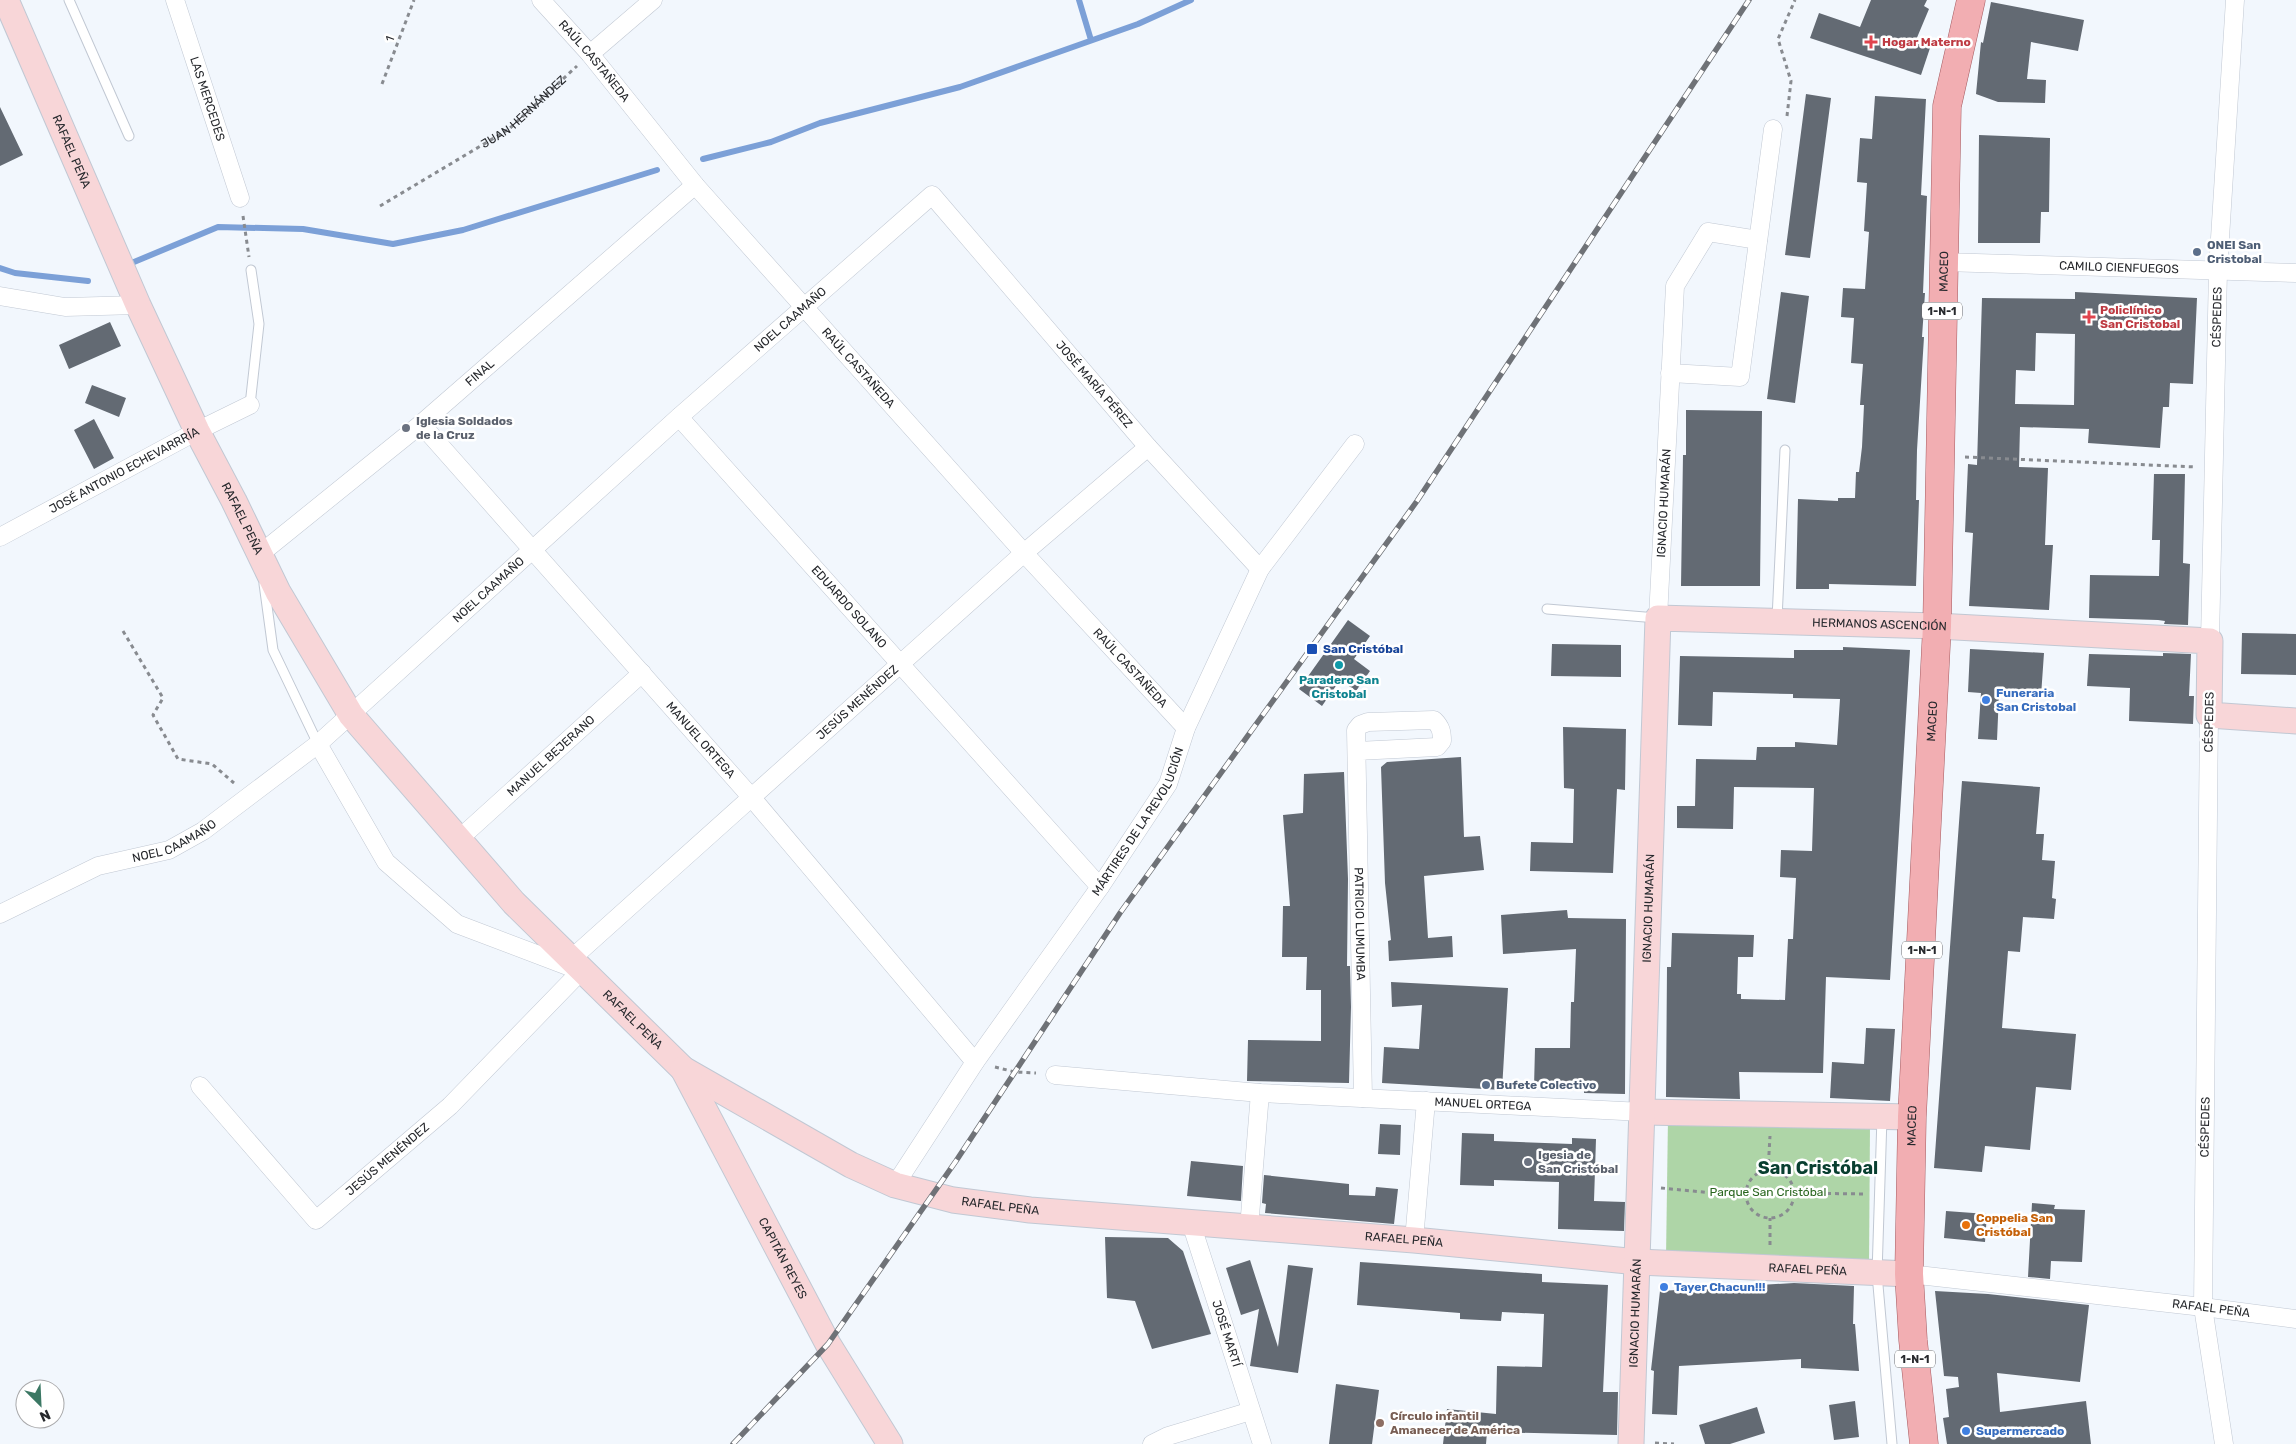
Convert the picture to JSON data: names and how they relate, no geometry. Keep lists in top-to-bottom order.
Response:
{
  "streets": {
    "main road": ["MACEO", "1-N-1"],
    "street": [
      "RAÚL CASTAÑEDA",
      "LAS MERCEDES",
      "RAFAEL PEÑA",
      "CAMILO CIENFUEGOS",
      "CÉSPEDES",
      "NOEL CAAMAÑO",
      "FINAL",
      "JOSÉ MARÍA PÉREZ",
      "JOSÉ ANTONIO ECHEVARRRÍA",
      "IGNACIO HUMARÁN",
      "EDUARDO SOLANO",
      "HERMANOS ASCENCIÓN",
      "JESÚS MENÉNDEZ",
      "MANUEL ORTEGA",
      "MANUEL BEJERANO",
      "MÁRTIRES DE LA REVOLUCIÓN",
      "PATRICIO LUMUMBA",
      "CAPITÁN REYES",
      "JOSÉ MARTÍ"
    ],
    "path": ["1", "JUAN HERNÁNDEZ"]
  },
  "crossings": [
    ["RAÚL CASTAÑEDA", "JUAN HERNÁNDEZ"],
    ["RAÚL CASTAÑEDA", "NOEL CAAMAÑO"],
    ["RAÚL CASTAÑEDA", "FINAL"],
    ["RAÚL CASTAÑEDA", "JESÚS MENÉNDEZ"],
    ["RAÚL CASTAÑEDA", "MÁRTIRES DE LA REVOLUCIÓN"],
    ["RAFAEL PEÑA", "MACEO"],
    ["RAFAEL PEÑA", "CÉSPEDES"],
    ["RAFAEL PEÑA", "NOEL CAAMAÑO"],
    ["RAFAEL PEÑA", "FINAL"],
    ["RAFAEL PEÑA", "JOSÉ ANTONIO ECHEVARRRÍA"],
    ["RAFAEL PEÑA", "IGNACIO HUMARÁN"],
    ["RAFAEL PEÑA", "JESÚS MENÉNDEZ"],
    ["RAFAEL PEÑA", "MANUEL BEJERANO"],
    ["RAFAEL PEÑA", "MÁRTIRES DE LA REVOLUCIÓN"],
    ["RAFAEL PEÑA", "CAPITÁN REYES"],
    ["RAFAEL PEÑA", "JOSÉ MARTÍ"],
    ["CAMILO CIENFUEGOS", "MACEO"],
    ["CAMILO CIENFUEGOS", "CÉSPEDES"],
    ["MACEO", "HERMANOS ASCENCIÓN"],
    ["MACEO", "MANUEL ORTEGA"],
    ["CÉSPEDES", "HERMANOS ASCENCIÓN"],
    ["NOEL CAAMAÑO", "JOSÉ MARÍA PÉREZ"],
    ["NOEL CAAMAÑO", "EDUARDO SOLANO"],
    ["NOEL CAAMAÑO", "MANUEL ORTEGA"],
    ["FINAL", "MANUEL ORTEGA"],
    ["JOSÉ MARÍA PÉREZ", "JESÚS MENÉNDEZ"],
    ["JOSÉ MARÍA PÉREZ", "MÁRTIRES DE LA REVOLUCIÓN"],
    ["IGNACIO HUMARÁN", "HERMANOS ASCENCIÓN"],
    ["IGNACIO HUMARÁN", "MANUEL ORTEGA"],
    ["EDUARDO SOLANO", "JESÚS MENÉNDEZ"],
    ["EDUARDO SOLANO", "MÁRTIRES DE LA REVOLUCIÓN"],
    ["JESÚS MENÉNDEZ", "MANUEL ORTEGA"],
    ["MANUEL ORTEGA", "MANUEL BEJERANO"],
    ["MANUEL ORTEGA", "MÁRTIRES DE LA REVOLUCIÓN"],
    ["MANUEL ORTEGA", "PATRICIO LUMUMBA"]
  ],
  "districts": ["San Cristóbal"],
  "parks": ["Parque San Cristóbal"],
  "places": {
    "health": ["Hogar Materno", "Policlínico San Cristobal"],
    "other": [
      "ONEI San Cristobal",
      "Iglesia Soldados de la Cruz",
      "Paradero San Cristobal",
      "Funeraria San Cristobal",
      "Bufete Colectivo",
      "Igesia de San Cristóbal",
      "Coppelia San Cristóbal",
      "Tayer Chacun!!!",
      "Círculo infantil Amanecer de América",
      "Supermercado"
    ],
    "transit": ["San Cristóbal"]
  },
  "north": "bottom right"
}
